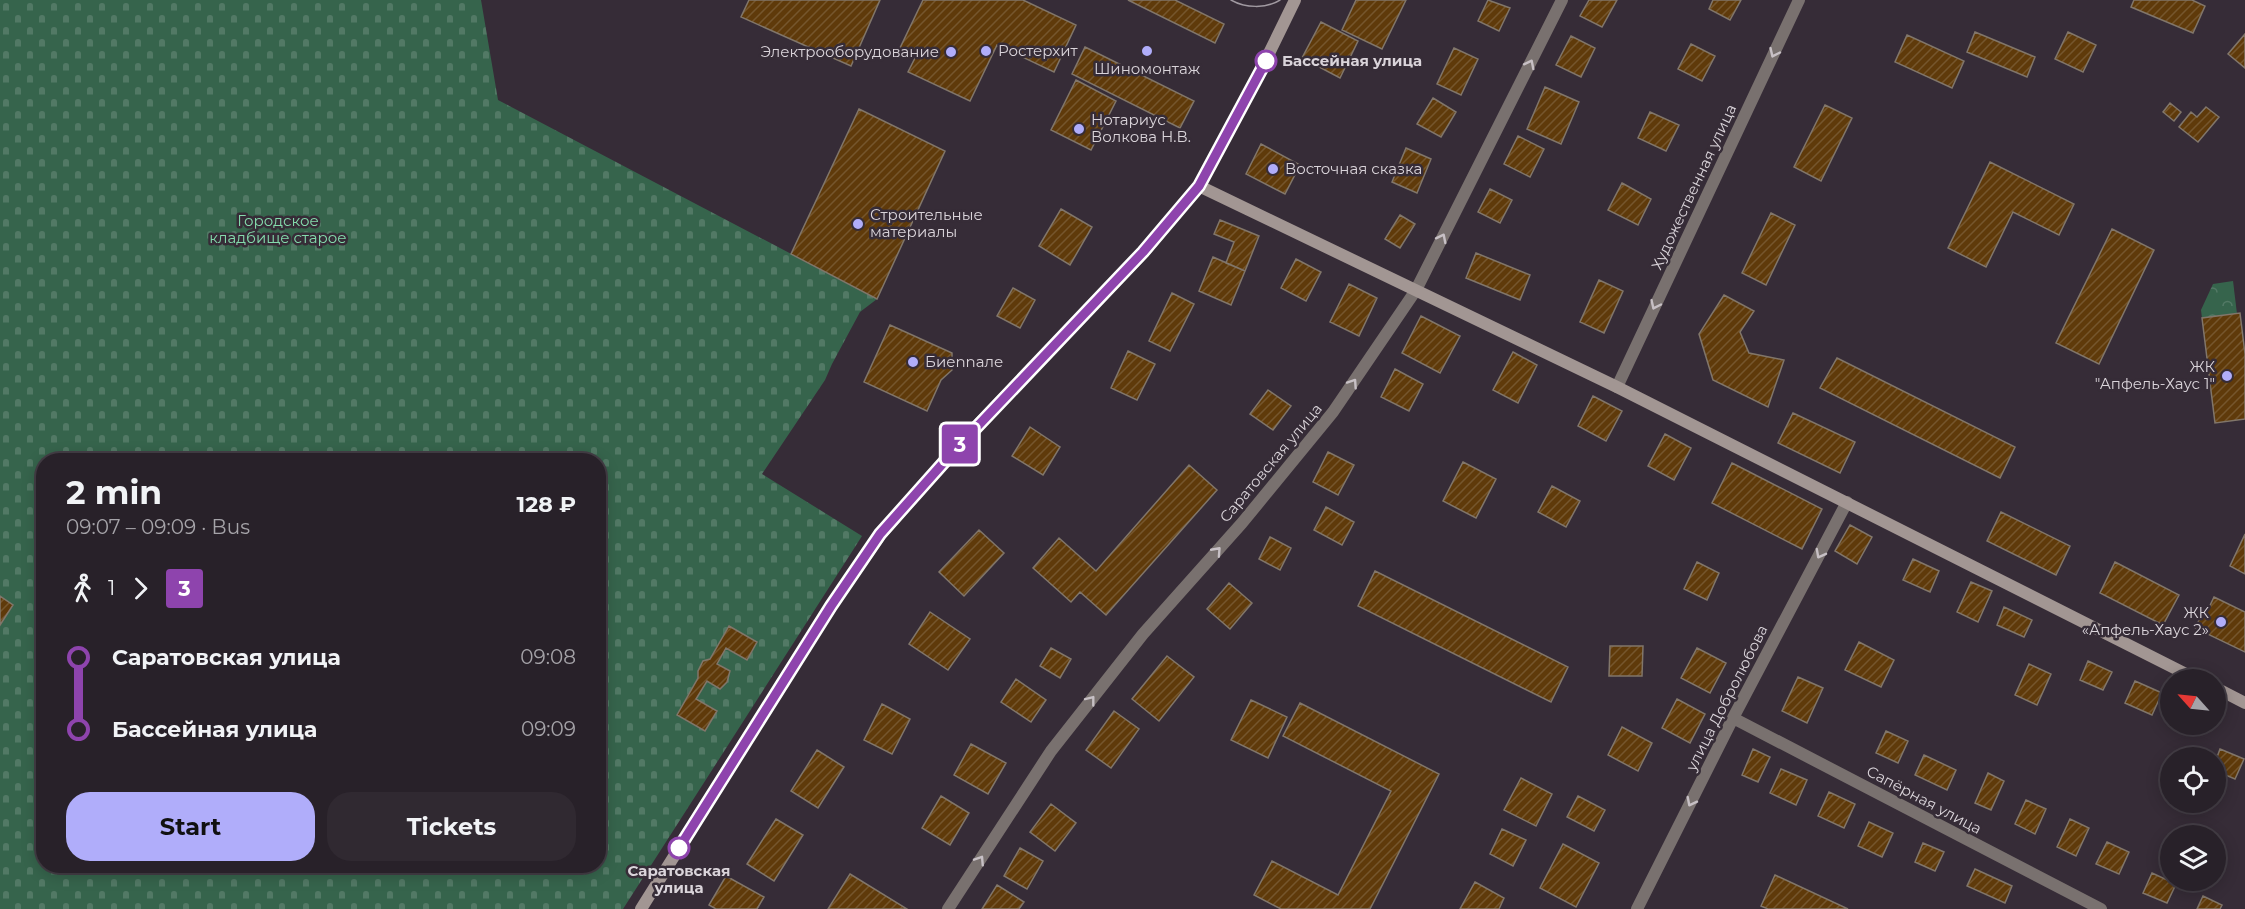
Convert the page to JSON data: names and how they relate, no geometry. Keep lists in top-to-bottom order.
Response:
{
  "streets": {
    "street": [
      "Художественная улица",
      "Саратовская улица",
      "улица Добролюбова",
      "Сапёрная улица"
    ]
  },
  "crossings": [
    ["улица Добролюбова", "Сапёрная улица"]
  ],
  "one_way": ["Художественная улица", "Саратовская улица", "улица Добролюбова"],
  "parks": ["Городское кладбище старое"],
  "places": [
    "Ростерхит",
    "Шиномонтаж",
    "Электрооборудование",
    "Бассейная улица",
    "Нотариус Волкова Н.В.",
    "Восточная сказка",
    "Строительные материалы",
    "Биеnnале",
    "ЖК \"Апфель-Хаус 1\"",
    "ЖК «Апфель-Хаус 2»",
    "Саратовская улица"
  ],
  "lines": ["bus line 3"],
  "north": "top left",
  "page": {
    "on_map": "3",
    "heading": ["2 min", "09:07 – 09:09 · Bus", "128 ₽"],
    "legs": ["1", "3"],
    "list": [
      {
        "name": "Саратовская улица",
        "value": "09:08"
      },
      {
        "name": "Бассейная улица",
        "value": "09:09"
      }
    ],
    "buttons": ["Start", "Tickets"]
  }
}
